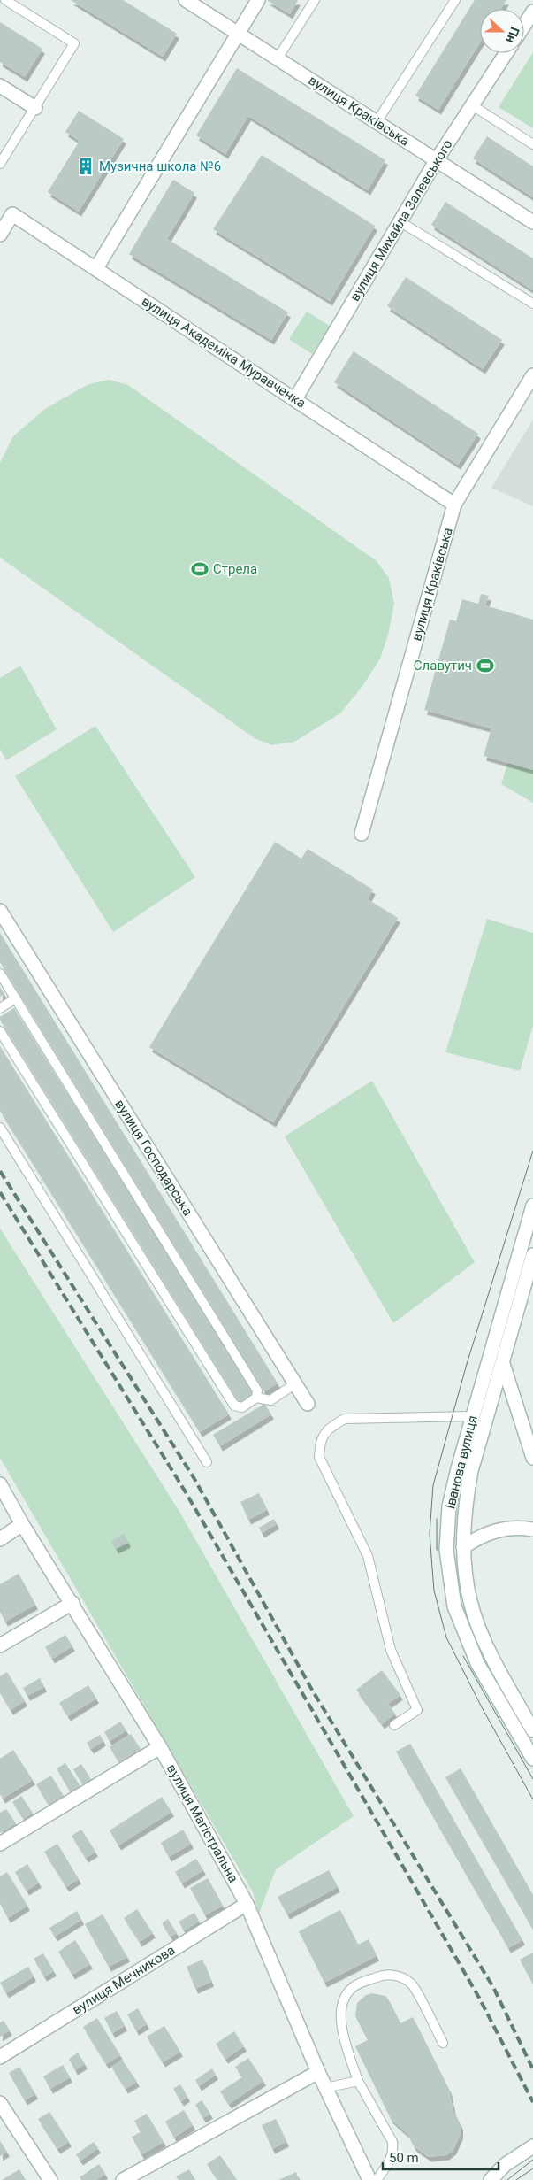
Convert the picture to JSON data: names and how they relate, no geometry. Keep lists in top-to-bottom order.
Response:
{
  "streets": {
    "street": [
      "вулиця Краківська",
      "вулиця Михайла Залевського",
      "вулиця Академіка Муравченка",
      "вулиця Господарська",
      "Іванова вулиця",
      "вулиця Магістральна",
      "вулиця Мечникова"
    ]
  },
  "crossings": [
    ["вулиця Краківська", "вулиця Михайла Залевського"],
    ["вулиця Краківська", "вулиця Академіка Муравченка"],
    ["вулиця Михайла Залевського", "вулиця Академіка Муравченка"],
    ["вулиця Магістральна", "вулиця Мечникова"]
  ],
  "places": {
    "building": ["Музична школа №6"],
    "sports": ["Стрела", "Славутич"]
  },
  "scale_bar": "50 m",
  "north": "right"
}
